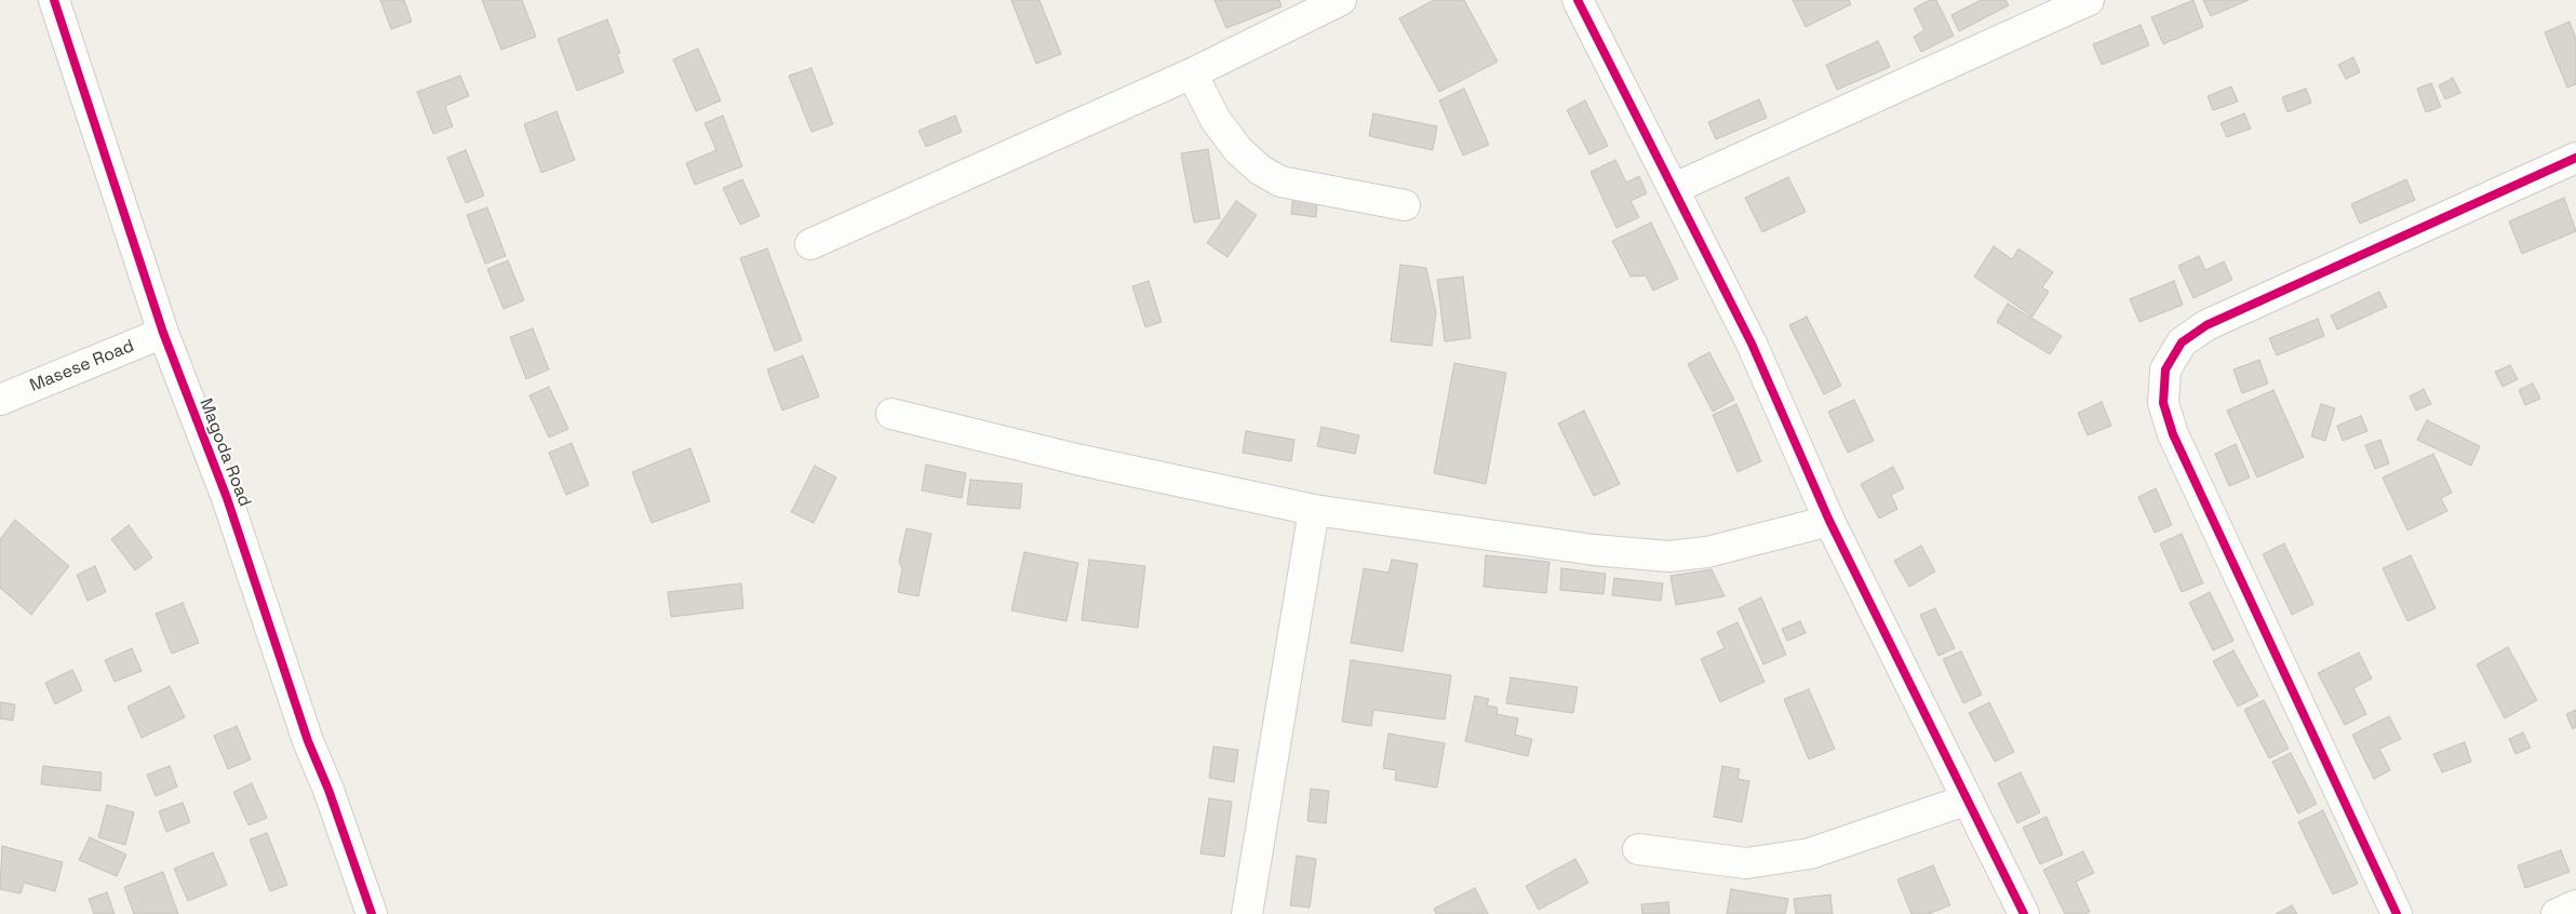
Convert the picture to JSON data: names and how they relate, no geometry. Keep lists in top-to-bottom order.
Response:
{
  "streets": {
    "street": ["Masese Road", "Magoda Road"]
  },
  "crossings": [
    ["Masese Road", "Magoda Road"]
  ]
}
